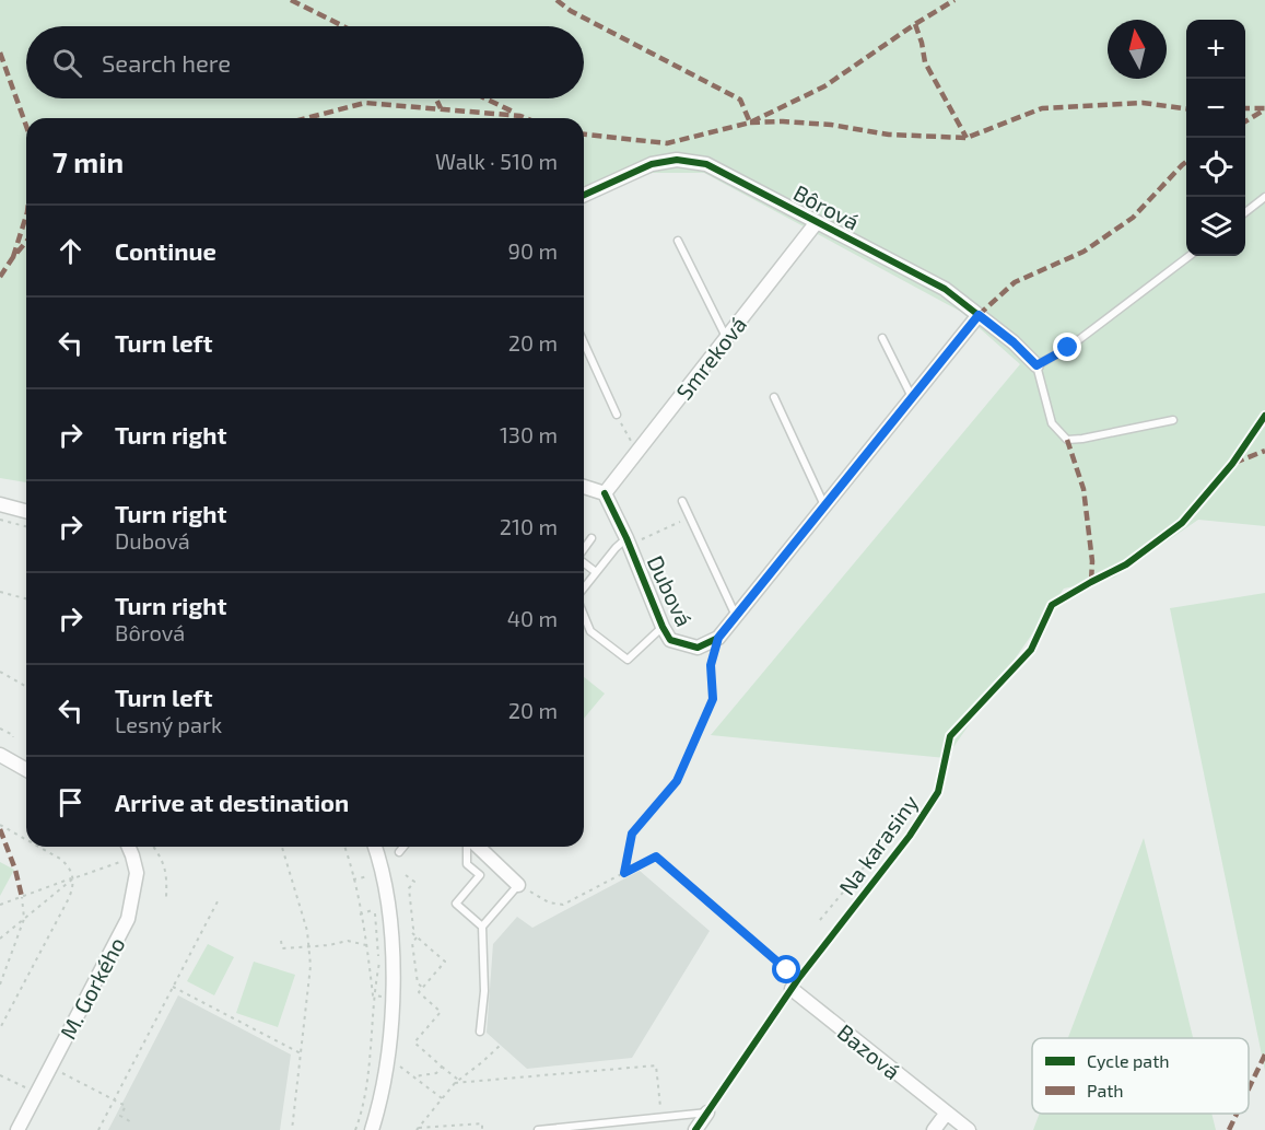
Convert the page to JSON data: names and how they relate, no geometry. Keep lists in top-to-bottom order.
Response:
{
  "streets": {
    "street": [
      "Bôrová",
      "Smreková",
      "Dubová",
      "Na karasiny",
      "M. Gorkého",
      "Bazová"
    ]
  },
  "crossings": [
    ["Bôrová", "Smreková"],
    ["Bôrová", "Dubová"],
    ["Smreková", "Dubová"],
    ["Na karasiny", "Bazová"]
  ],
  "legend": ["Cycle path", "Path"],
  "north": "top",
  "page": {
    "map_buttons": ["+", "−"],
    "search": "Search here",
    "heading": ["7 min", "Walk · 510 m"],
    "list": [
      ["Continue", "90 m"],
      ["Turn left", "20 m"],
      ["Turn right", "130 m"],
      ["Turn right", "Dubová", "210 m"],
      ["Turn right", "Bôrová", "40 m"],
      ["Turn left", "Lesný park", "20 m"],
      "Arrive at destination"
    ]
  }
}
